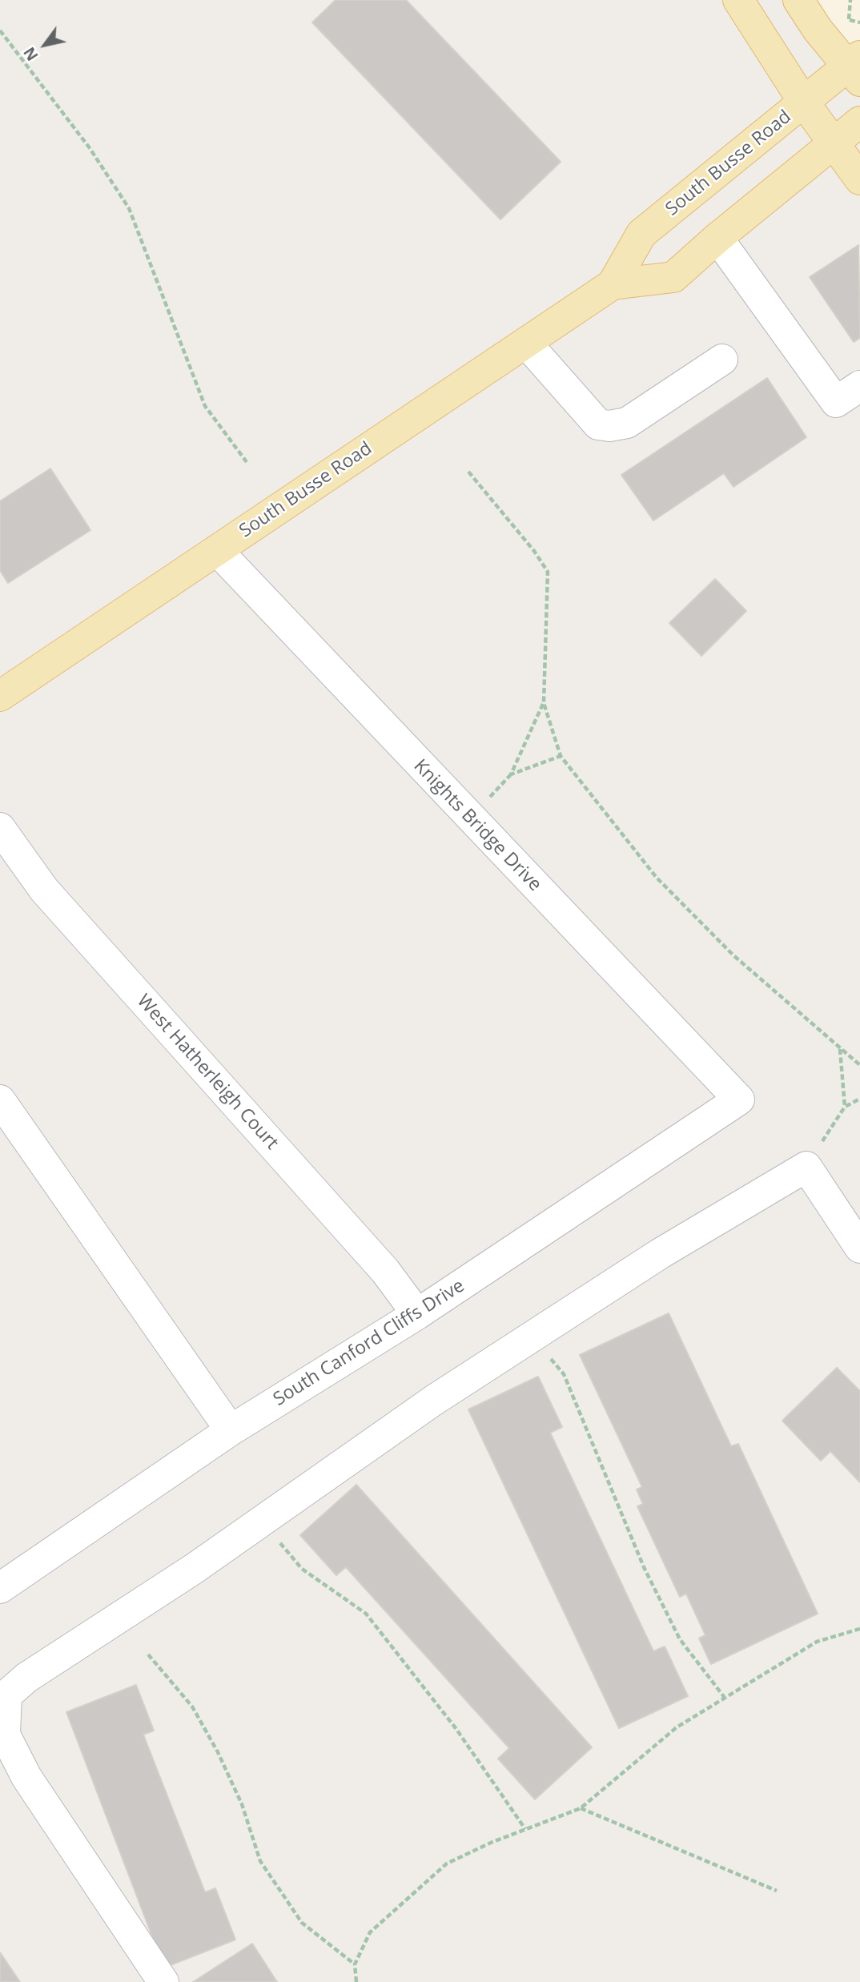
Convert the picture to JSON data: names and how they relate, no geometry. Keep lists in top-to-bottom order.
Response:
{
  "streets": {
    "main road": ["South Busse Road"],
    "street": ["Knights Bridge Drive", "West Hatherleigh Court", "South Canford Cliffs Drive"]
  },
  "crossings": [
    ["South Busse Road", "Knights Bridge Drive"],
    ["Knights Bridge Drive", "South Canford Cliffs Drive"],
    ["West Hatherleigh Court", "South Canford Cliffs Drive"]
  ],
  "north": "bottom left"
}
